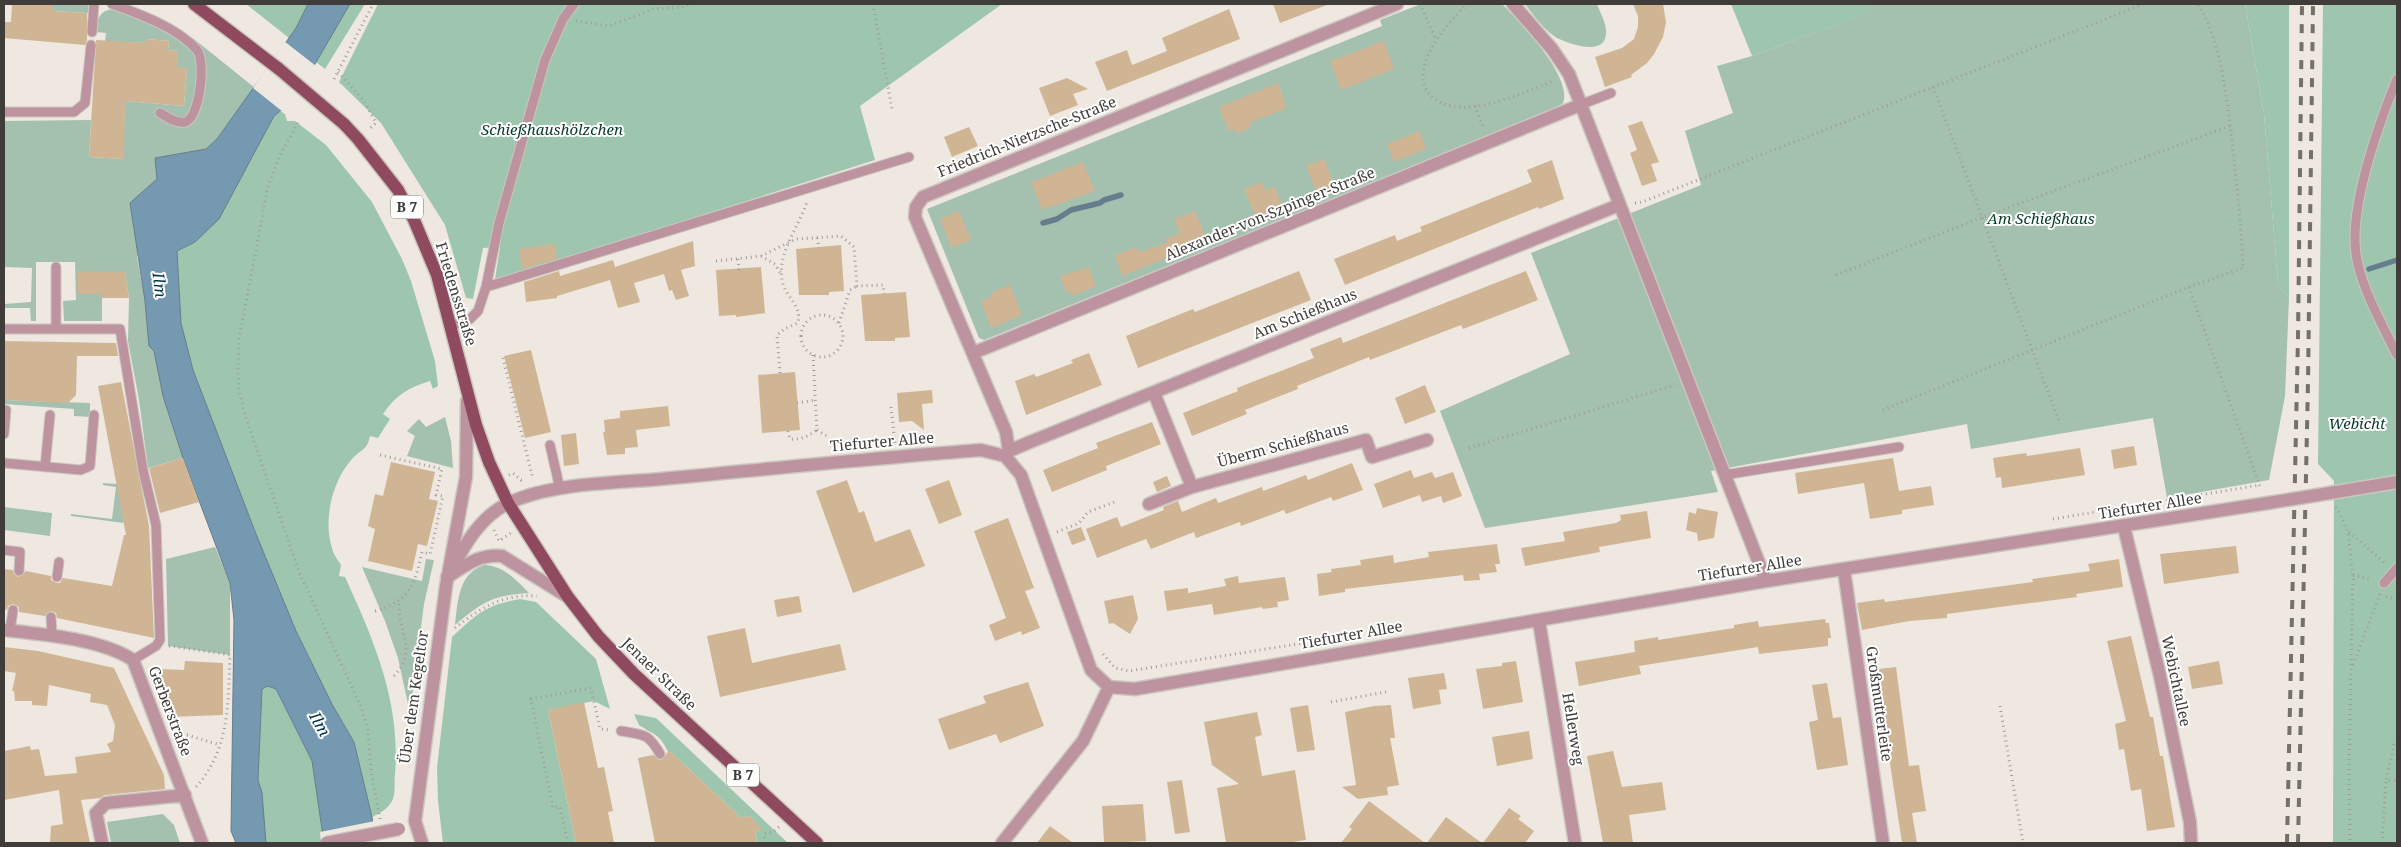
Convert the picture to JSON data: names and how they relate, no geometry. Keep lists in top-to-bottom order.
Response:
{
  "streets": {
    "main road": ["B 7", "Friedensstraße", "Jenaer Straße"],
    "street": [
      "Friedrich-Nietzsche-Straße",
      "Alexander-von-Szpinger-Straße",
      "Am Schießhaus",
      "Tiefurter Allee",
      "Überm Schießhaus",
      "Webichtallee",
      "Über dem Kegeltor",
      "Großmutterleite",
      "Gerberstraße",
      "Hellerweg"
    ]
  },
  "crossings": [
    ["Friedrich-Nietzsche-Straße", "Alexander-von-Szpinger-Straße"],
    ["Friedrich-Nietzsche-Straße", "Am Schießhaus"],
    ["Friedrich-Nietzsche-Straße", "Tiefurter Allee"],
    ["Friedensstraße", "Tiefurter Allee"],
    ["Friedensstraße", "Jenaer Straße"],
    ["Friedensstraße", "Über dem Kegeltor"],
    ["Am Schießhaus", "Tiefurter Allee"],
    ["Tiefurter Allee", "Jenaer Straße"],
    ["Tiefurter Allee", "Webichtallee"],
    ["Tiefurter Allee", "Über dem Kegeltor"],
    ["Tiefurter Allee", "Großmutterleite"],
    ["Tiefurter Allee", "Hellerweg"],
    ["Jenaer Straße", "Über dem Kegeltor"]
  ],
  "water": ["Ilm"],
  "parks": ["Schießhaushölzchen", "Am Schießhaus", "Webicht"]
}
